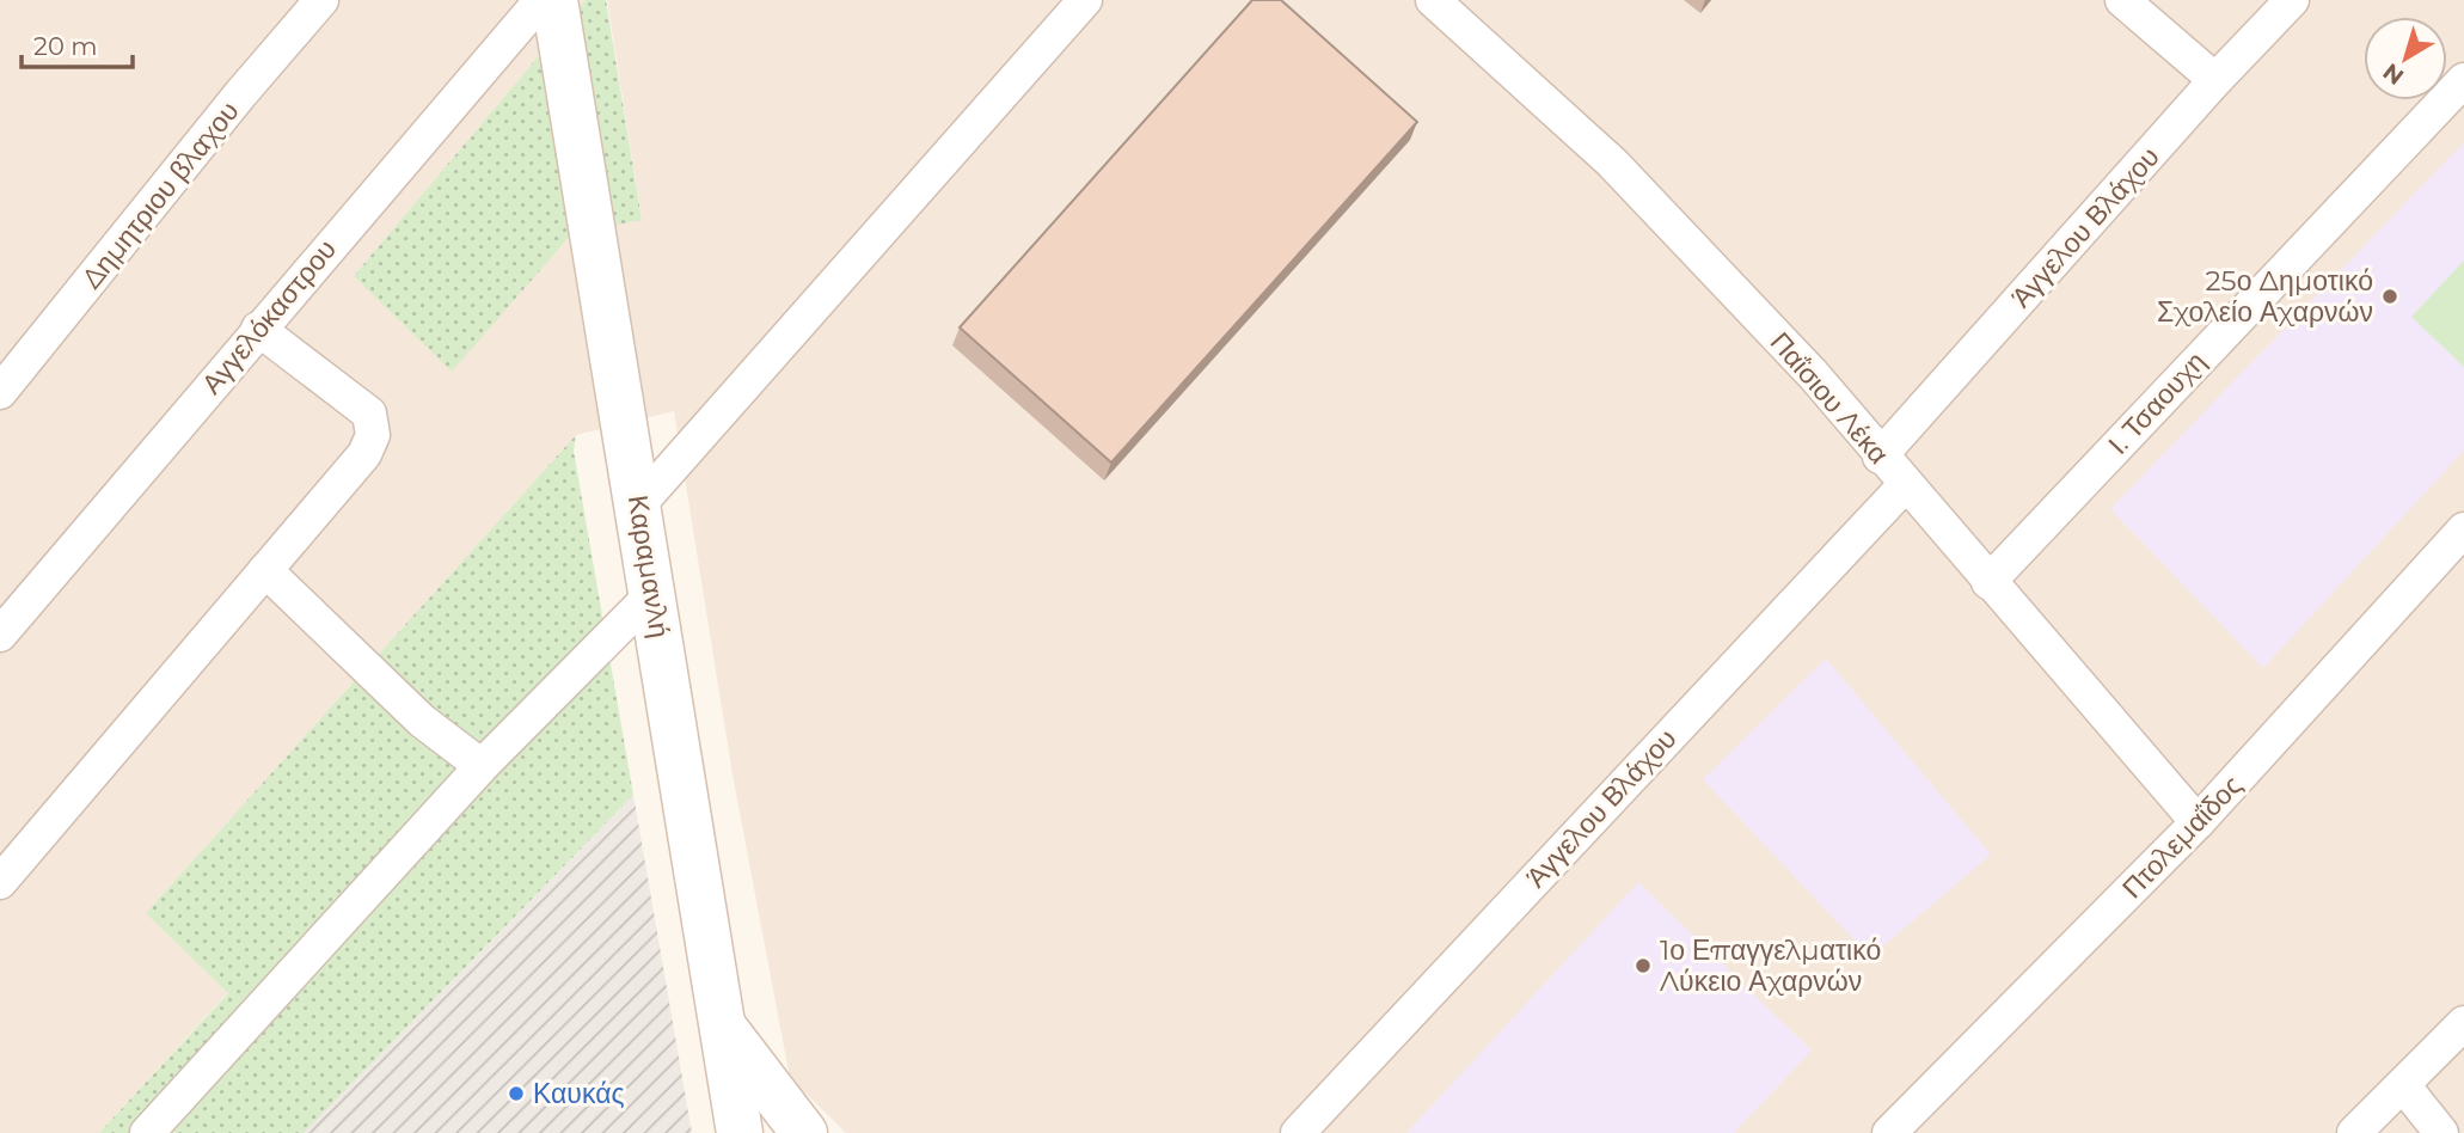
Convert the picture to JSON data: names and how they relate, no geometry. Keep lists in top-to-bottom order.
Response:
{
  "streets": {
    "main road": ["Καραμανλή"],
    "street": [
      "Δημητριου βλαχου",
      "Άγγελου Βλάχου",
      "Αγγελόκαστρου",
      "Παΐσιου Λέκα",
      "Ι. Τσαουχη",
      "Πτολεμαΐδος"
    ]
  },
  "crossings": [
    ["Άγγελου Βλάχου", "Παΐσιου Λέκα"],
    ["Παΐσιου Λέκα", "Ι. Τσαουχη"],
    ["Παΐσιου Λέκα", "Πτολεμαΐδος"]
  ],
  "places": ["25ο Δημοτικό Σχολείο Αχαρνών", "1ο Επαγγελματικό Λύκειο Αχαρνών", "Καυκάς"],
  "scale_bar": "20 m",
  "north": "bottom left"
}
